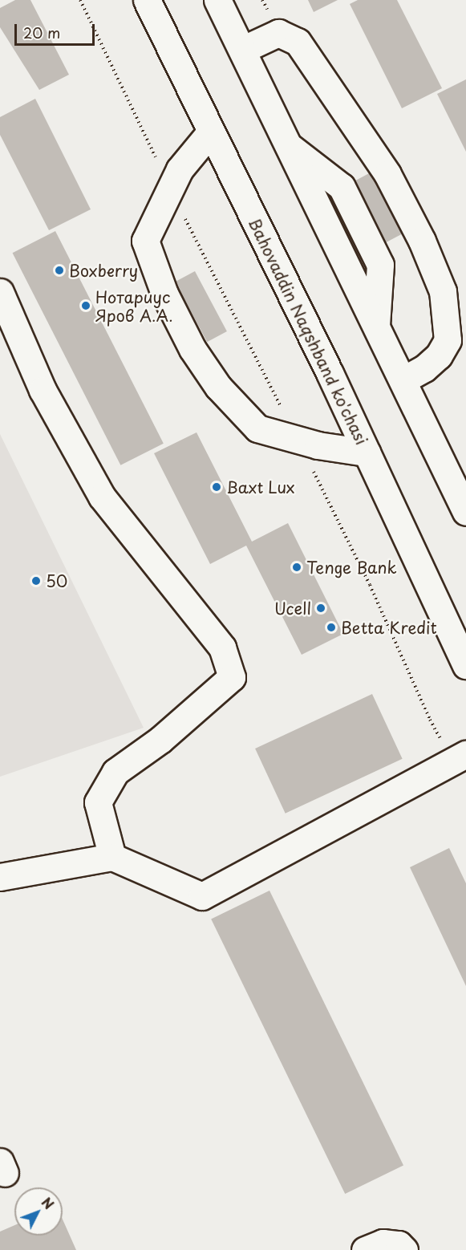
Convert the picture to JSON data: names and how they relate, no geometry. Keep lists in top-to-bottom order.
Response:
{
  "streets": {
    "main road": ["Bahovaddin Naqshband ko'chasi"]
  },
  "places": [
    "Boxberry",
    "Нотариус Яров А.А.",
    "Baxt Lux",
    "Tenge Bank",
    "50",
    "Ucell",
    "Betta Kredit"
  ],
  "scale_bar": "20 m",
  "north": "top right"
}
